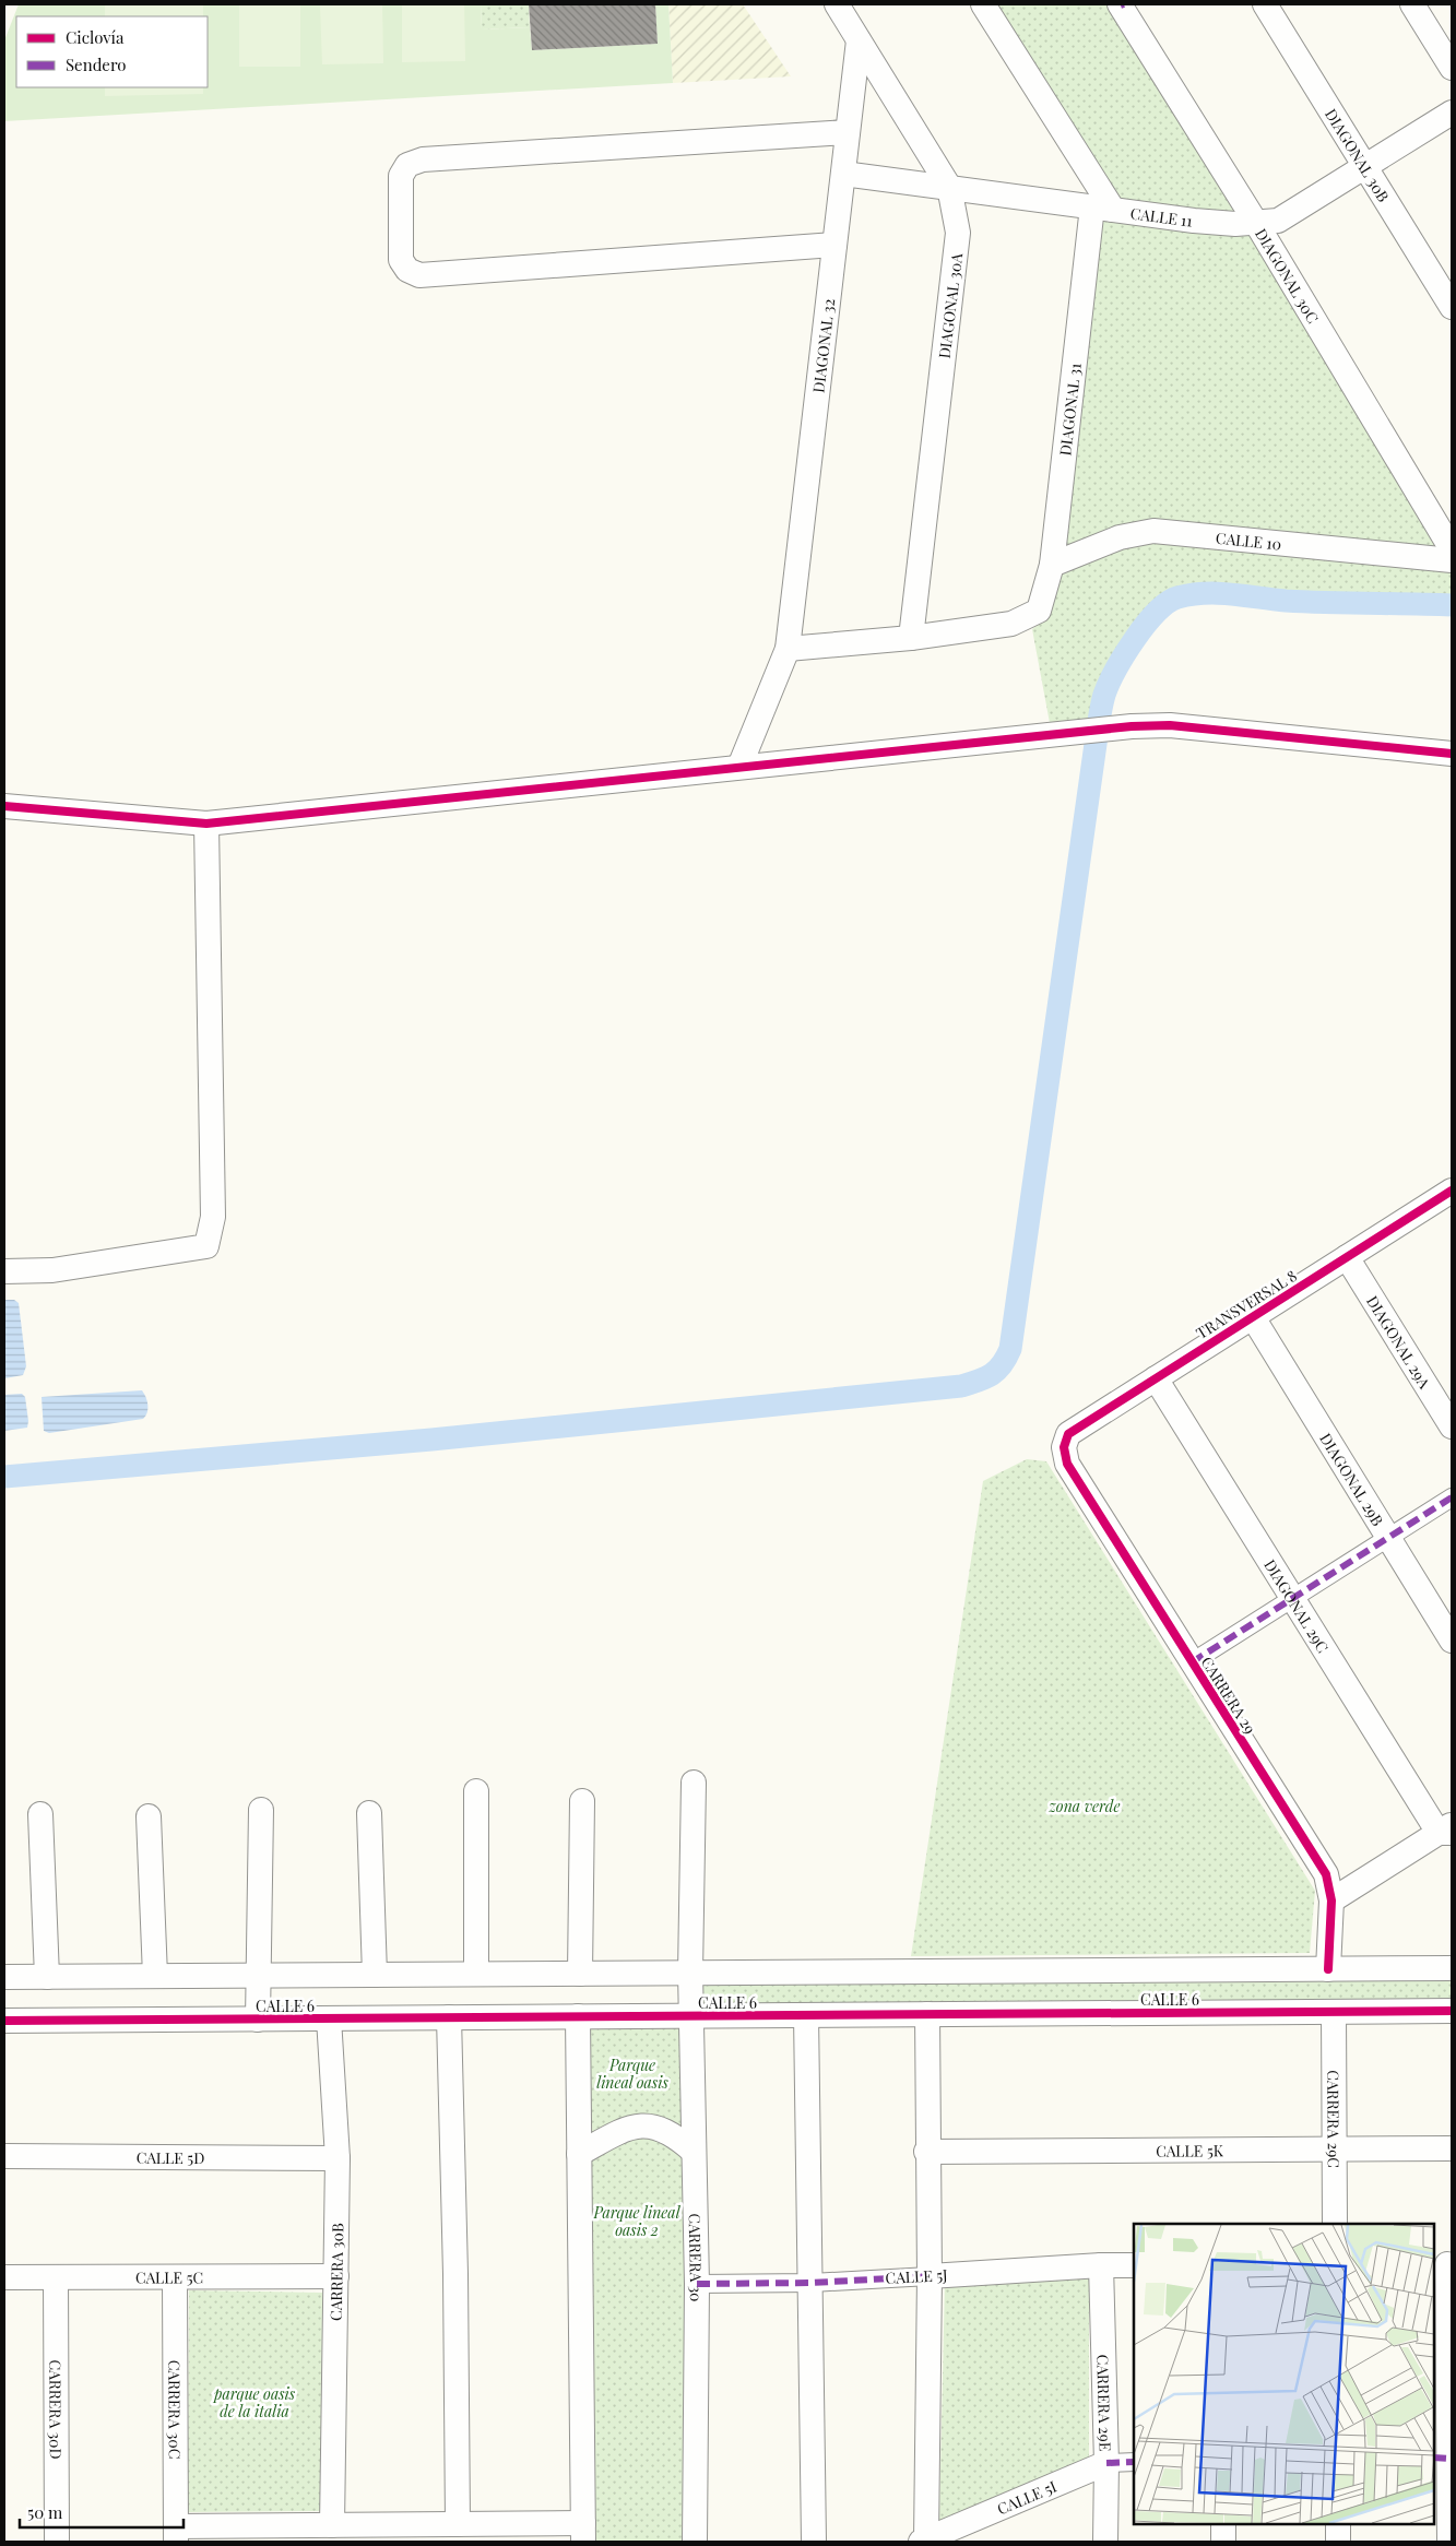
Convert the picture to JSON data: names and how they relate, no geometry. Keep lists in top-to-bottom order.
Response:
{
  "streets": {
    "street": [
      "DIAGONAL 30B",
      "CALLE 11",
      "DIAGONAL 30C",
      "DIAGONAL 30A",
      "DIAGONAL 32",
      "DIAGONAL 31",
      "CALLE 10",
      "TRANSVERSAL 8",
      "DIAGONAL 29A",
      "DIAGONAL 29B",
      "DIAGONAL 29C",
      "CARRERA 29",
      "CALLE 6",
      "CARRERA 29C",
      "CALLE 5K",
      "CALLE 5D",
      "CARRERA 30",
      "CARRERA 30B",
      "CALLE 5J",
      "CALLE 5C",
      "CARRERA 29E",
      "CARRERA 30D",
      "CARRERA 30C",
      "CALLE 5I"
    ]
  },
  "crossings": [
    ["DIAGONAL 30B", "CALLE 11"],
    ["CALLE 11", "DIAGONAL 30C"],
    ["CALLE 11", "DIAGONAL 30A"],
    ["CALLE 11", "DIAGONAL 32"],
    ["CALLE 11", "DIAGONAL 31"],
    ["DIAGONAL 30A", "DIAGONAL 32"],
    ["DIAGONAL 30A", "DIAGONAL 31"],
    ["DIAGONAL 31", "CALLE 10"],
    ["TRANSVERSAL 8", "DIAGONAL 29A"],
    ["TRANSVERSAL 8", "DIAGONAL 29B"],
    ["TRANSVERSAL 8", "DIAGONAL 29C"],
    ["TRANSVERSAL 8", "CARRERA 29"],
    ["CARRERA 29", "CALLE 6"],
    ["CALLE 6", "CARRERA 29C"],
    ["CALLE 6", "CARRERA 30"],
    ["CALLE 6", "CARRERA 30B"],
    ["CARRERA 29C", "CALLE 5K"],
    ["CALLE 5D", "CARRERA 30B"],
    ["CARRERA 30", "CALLE 5J"],
    ["CARRERA 30B", "CALLE 5C"],
    ["CALLE 5J", "CARRERA 29E"],
    ["CALLE 5C", "CARRERA 30D"],
    ["CALLE 5C", "CARRERA 30C"],
    ["CARRERA 29E", "CALLE 5I"]
  ],
  "parks": [
    "zona verde",
    "Parque lineal oasis",
    "Parque lineal oasis 2",
    "parque oasis de la italia"
  ],
  "legend": ["Ciclovía", "Sendero"],
  "scale_bar": "50 m"
}
